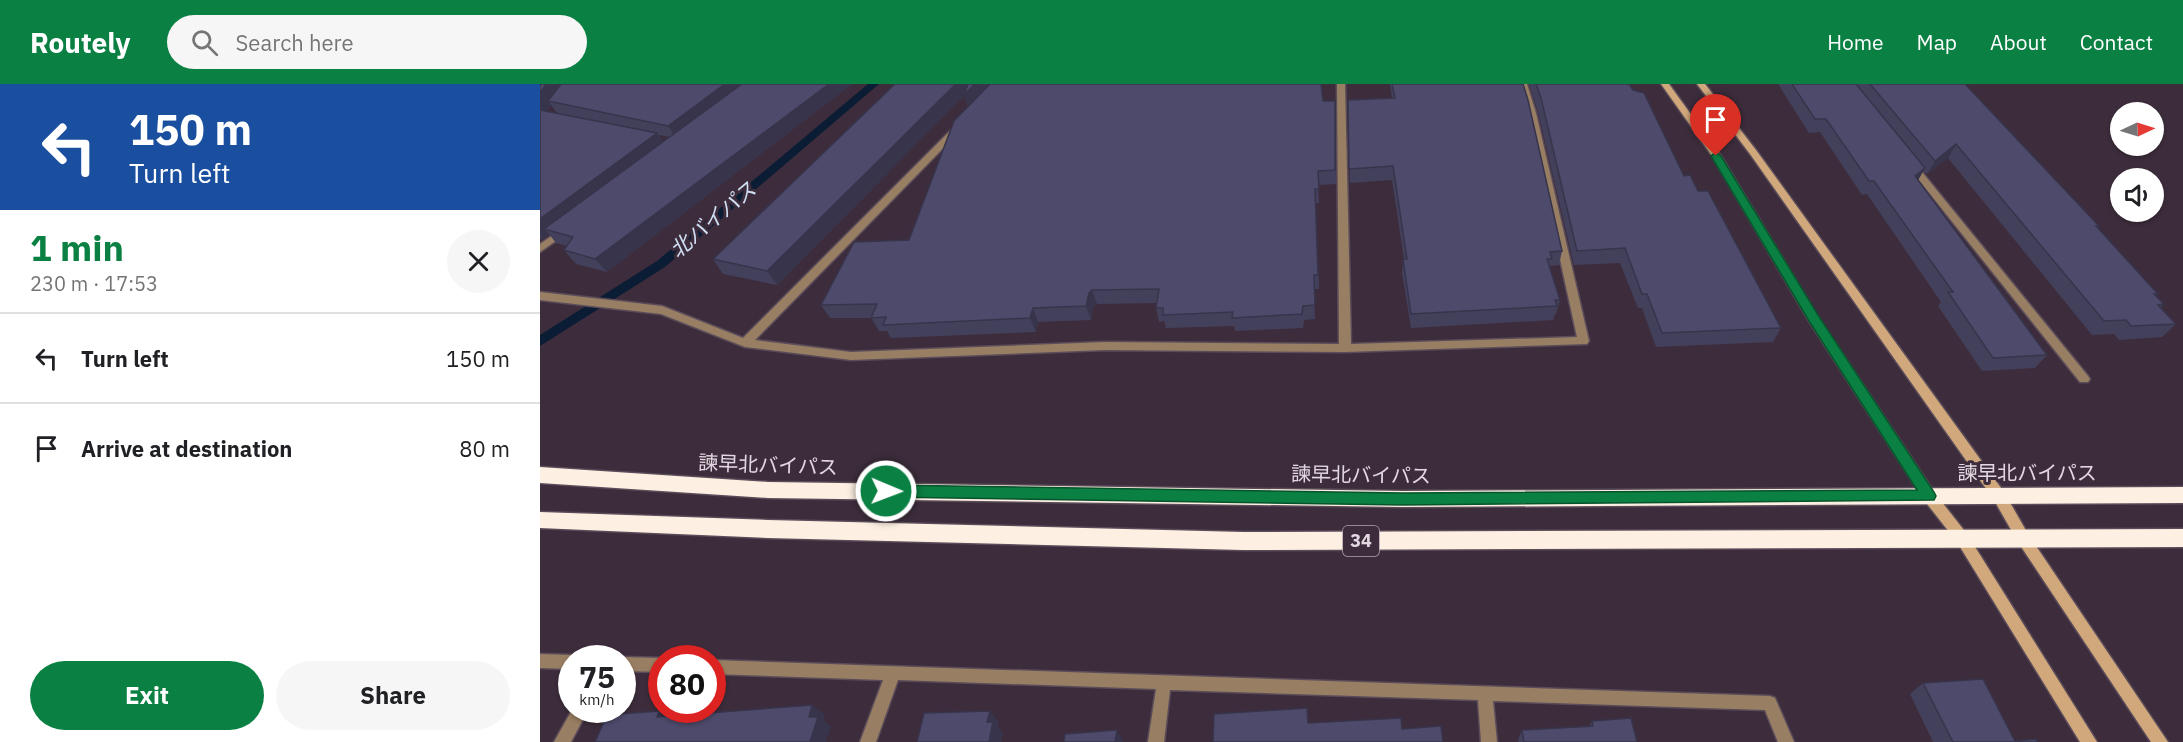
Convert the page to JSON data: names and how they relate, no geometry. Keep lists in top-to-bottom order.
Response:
{
  "streets": {
    "highway": ["諫早北バイパス", "34"]
  },
  "water": ["北バイパス"],
  "north": "right",
  "page": {
    "header": "Routely",
    "search": "Search here",
    "nav": [
      "Home",
      "Map",
      "About",
      "Contact"
    ],
    "turn": ["150 m", "Turn left"],
    "heading": ["1 min", "230 m · 17:53"],
    "list": [
      {
        "name": "Turn left",
        "value": "150 m"
      },
      {
        "name": "Arrive at destination",
        "value": "80 m"
      }
    ],
    "speed": "75 km/h",
    "limit": "80",
    "buttons": ["Exit", "Share"]
  }
}
